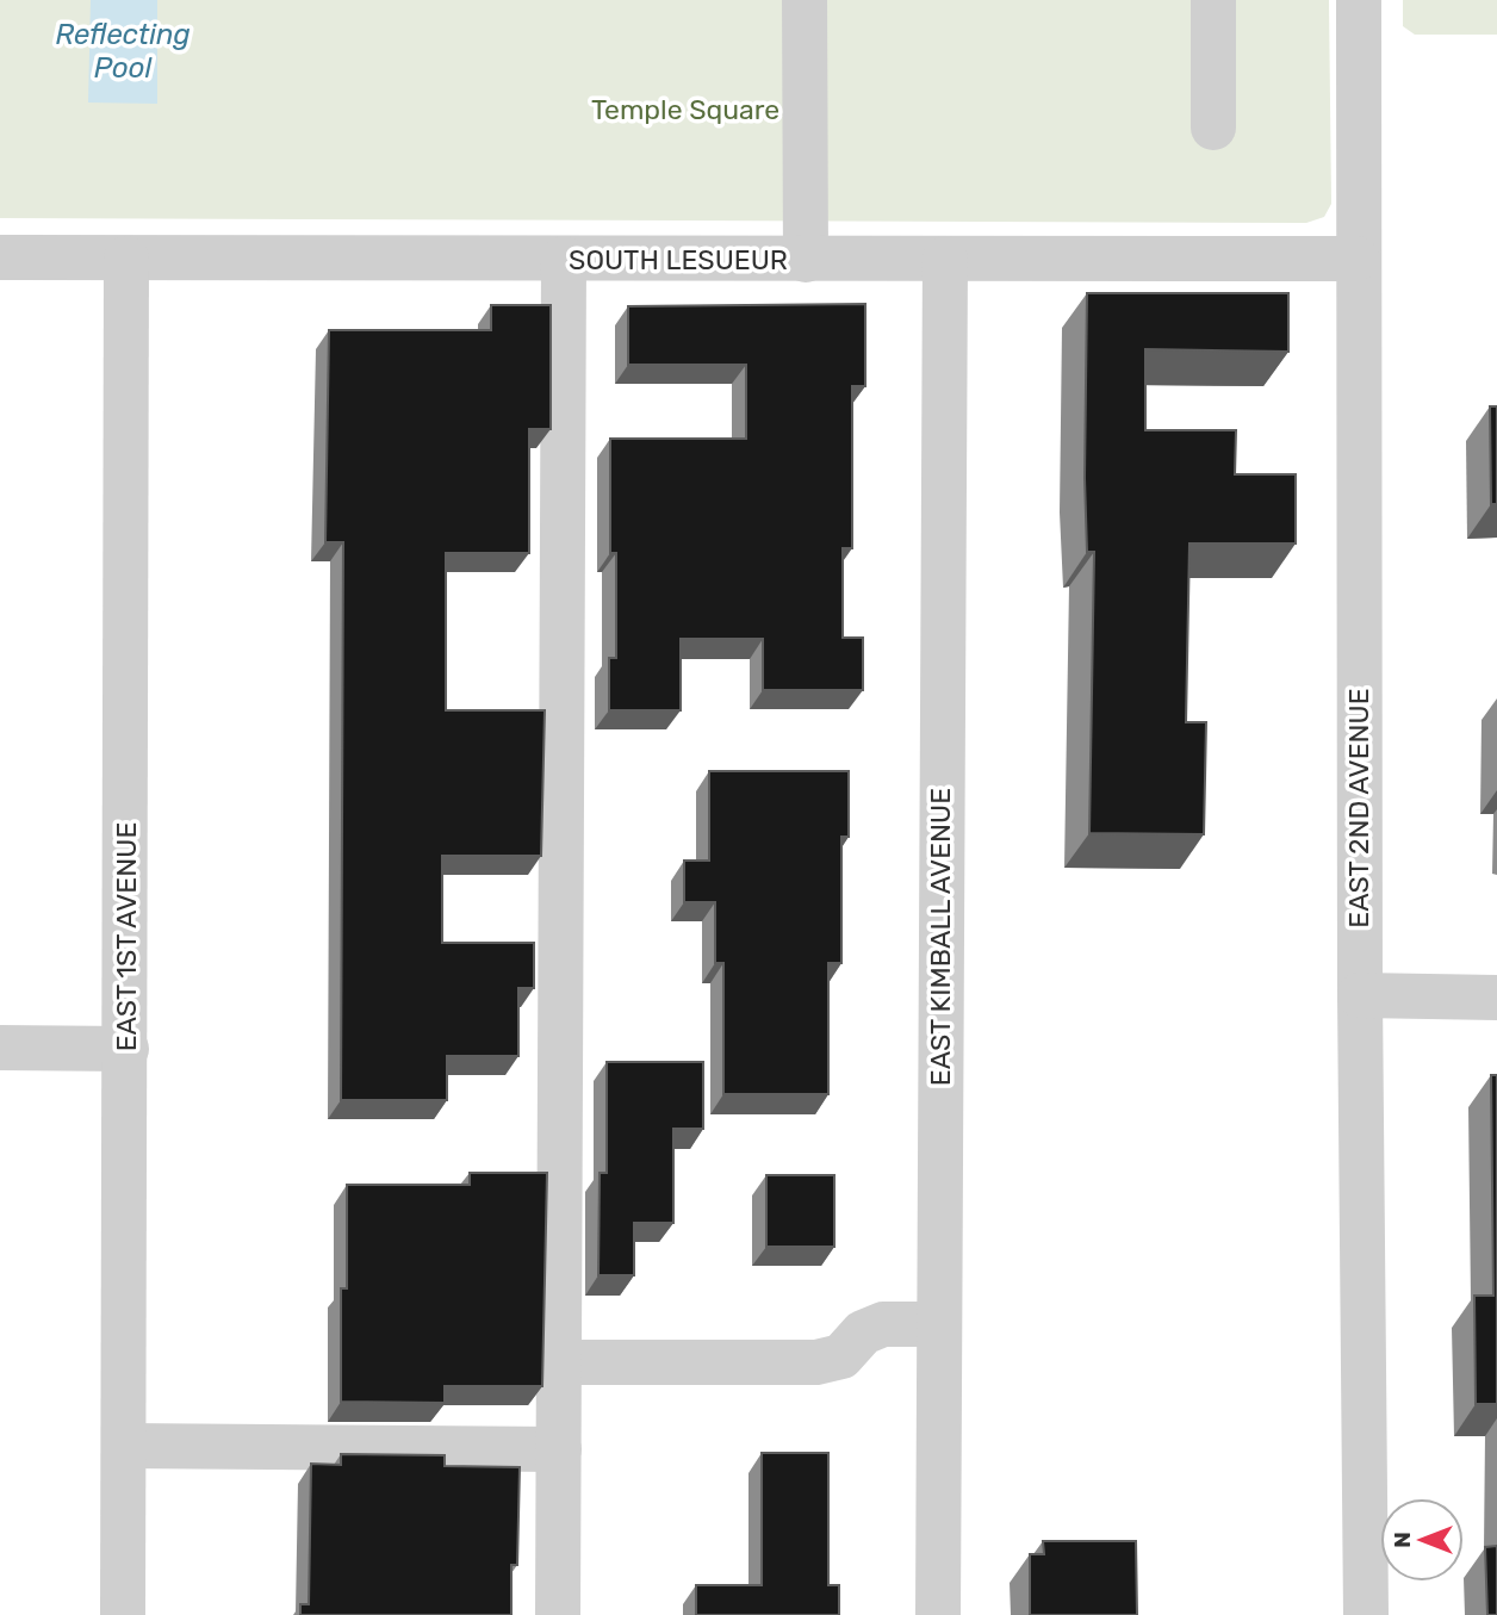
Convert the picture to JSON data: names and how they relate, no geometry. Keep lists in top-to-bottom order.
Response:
{
  "streets": {
    "street": [
      "SOUTH LESUEUR",
      "EAST 2ND AVENUE",
      "EAST 1ST AVENUE",
      "EAST KIMBALL AVENUE"
    ]
  },
  "crossings": [
    ["SOUTH LESUEUR", "EAST 2ND AVENUE"],
    ["SOUTH LESUEUR", "EAST 1ST AVENUE"],
    ["SOUTH LESUEUR", "EAST KIMBALL AVENUE"]
  ],
  "water": ["Reflecting Pool"],
  "parks": ["Temple Square"],
  "north": "left"
}
